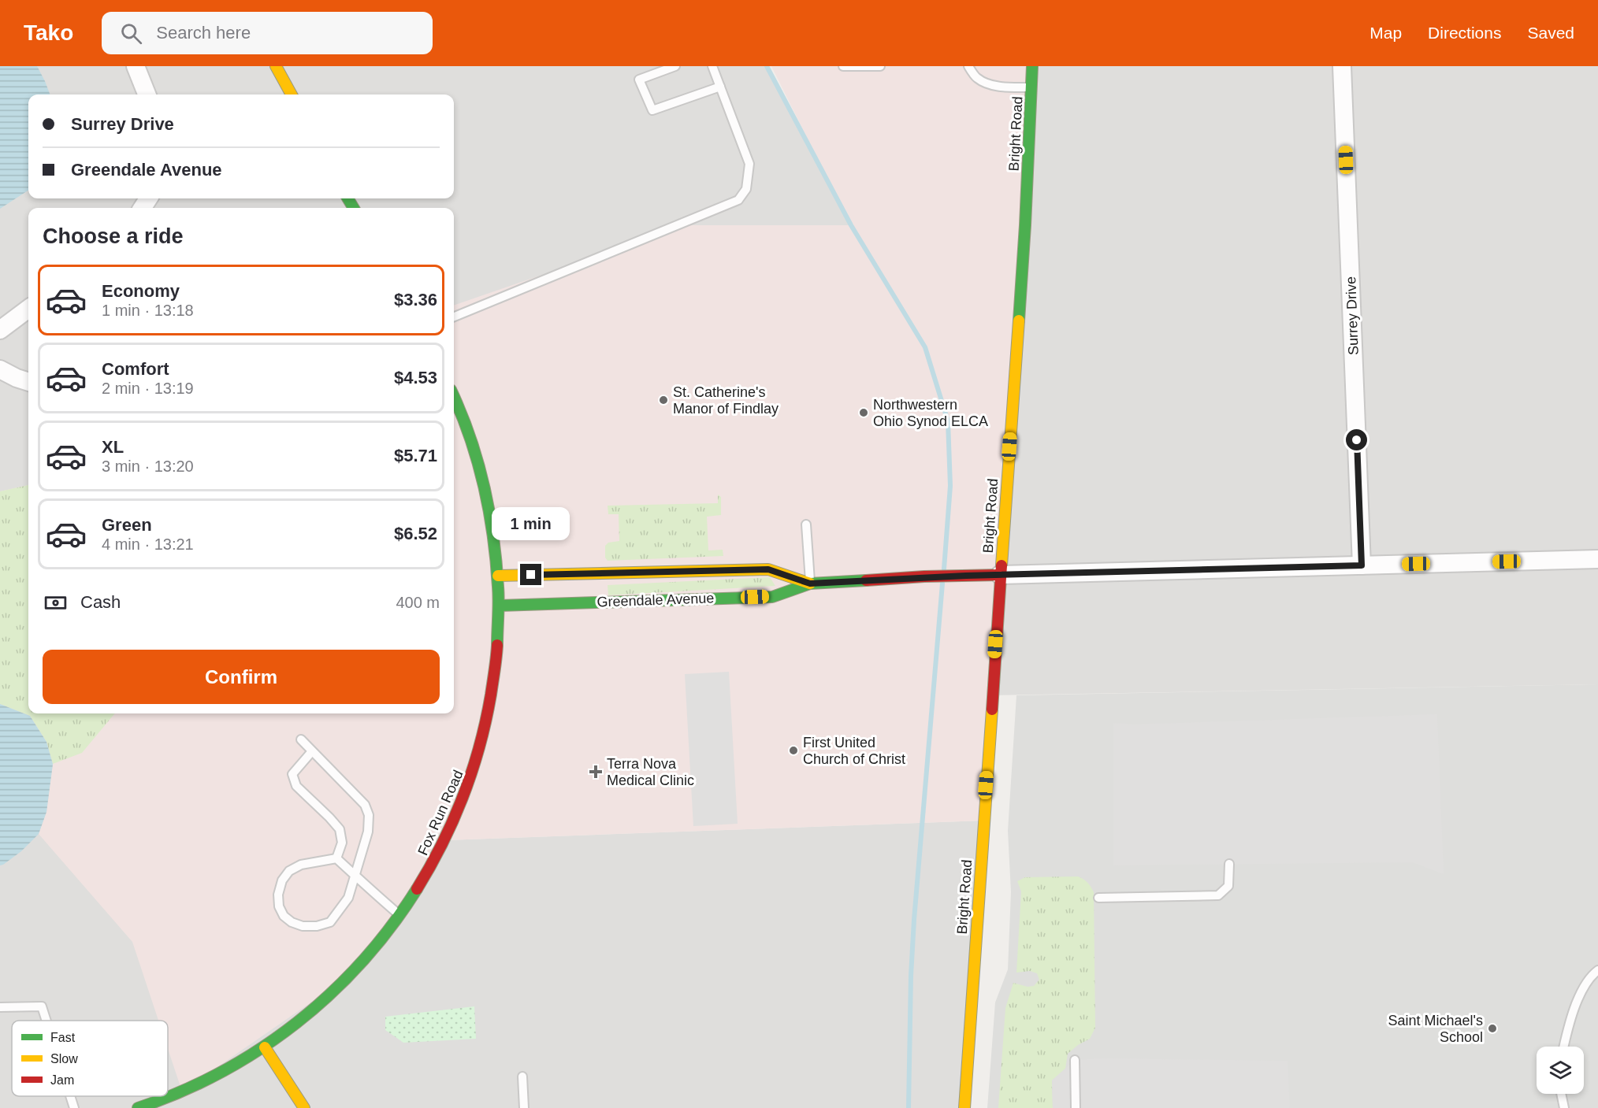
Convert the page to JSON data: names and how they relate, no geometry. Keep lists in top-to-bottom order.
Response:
{
  "streets": {
    "street": [
      "Bright Road",
      "Surrey Drive",
      "Greendale Avenue",
      "Fox Run Road"
    ]
  },
  "crossings": [
    ["Bright Road", "Greendale Avenue"],
    ["Surrey Drive", "Greendale Avenue"],
    ["Greendale Avenue", "Fox Run Road"]
  ],
  "places": {
    "other": [
      "St. Catherine's Manor of Findlay",
      "Northwestern Ohio Synod ELCA",
      "First United Church of Christ",
      "Saint Michael's School"
    ],
    "health": ["Terra Nova Medical Clinic"]
  },
  "legend": ["Fast", "Slow", "Jam"],
  "page": {
    "header": "Tako",
    "search": "Search here",
    "nav": ["Map", "Directions", "Saved"],
    "banner": ["Surrey Drive", "Greendale Avenue"],
    "heading": "Choose a ride",
    "list": [
      {
        "name": "Economy",
        "note": "1 min · 13:18",
        "value": "$3.36"
      },
      {
        "name": "Comfort",
        "note": "2 min · 13:19",
        "value": "$4.53"
      },
      {
        "name": "XL",
        "note": "3 min · 13:20",
        "value": "$5.71"
      },
      {
        "name": "Green",
        "note": "4 min · 13:21",
        "value": "$6.52"
      }
    ],
    "bubble": "1 min",
    "pay": ["Cash", "400 m"],
    "buttons": "Confirm"
  }
}
